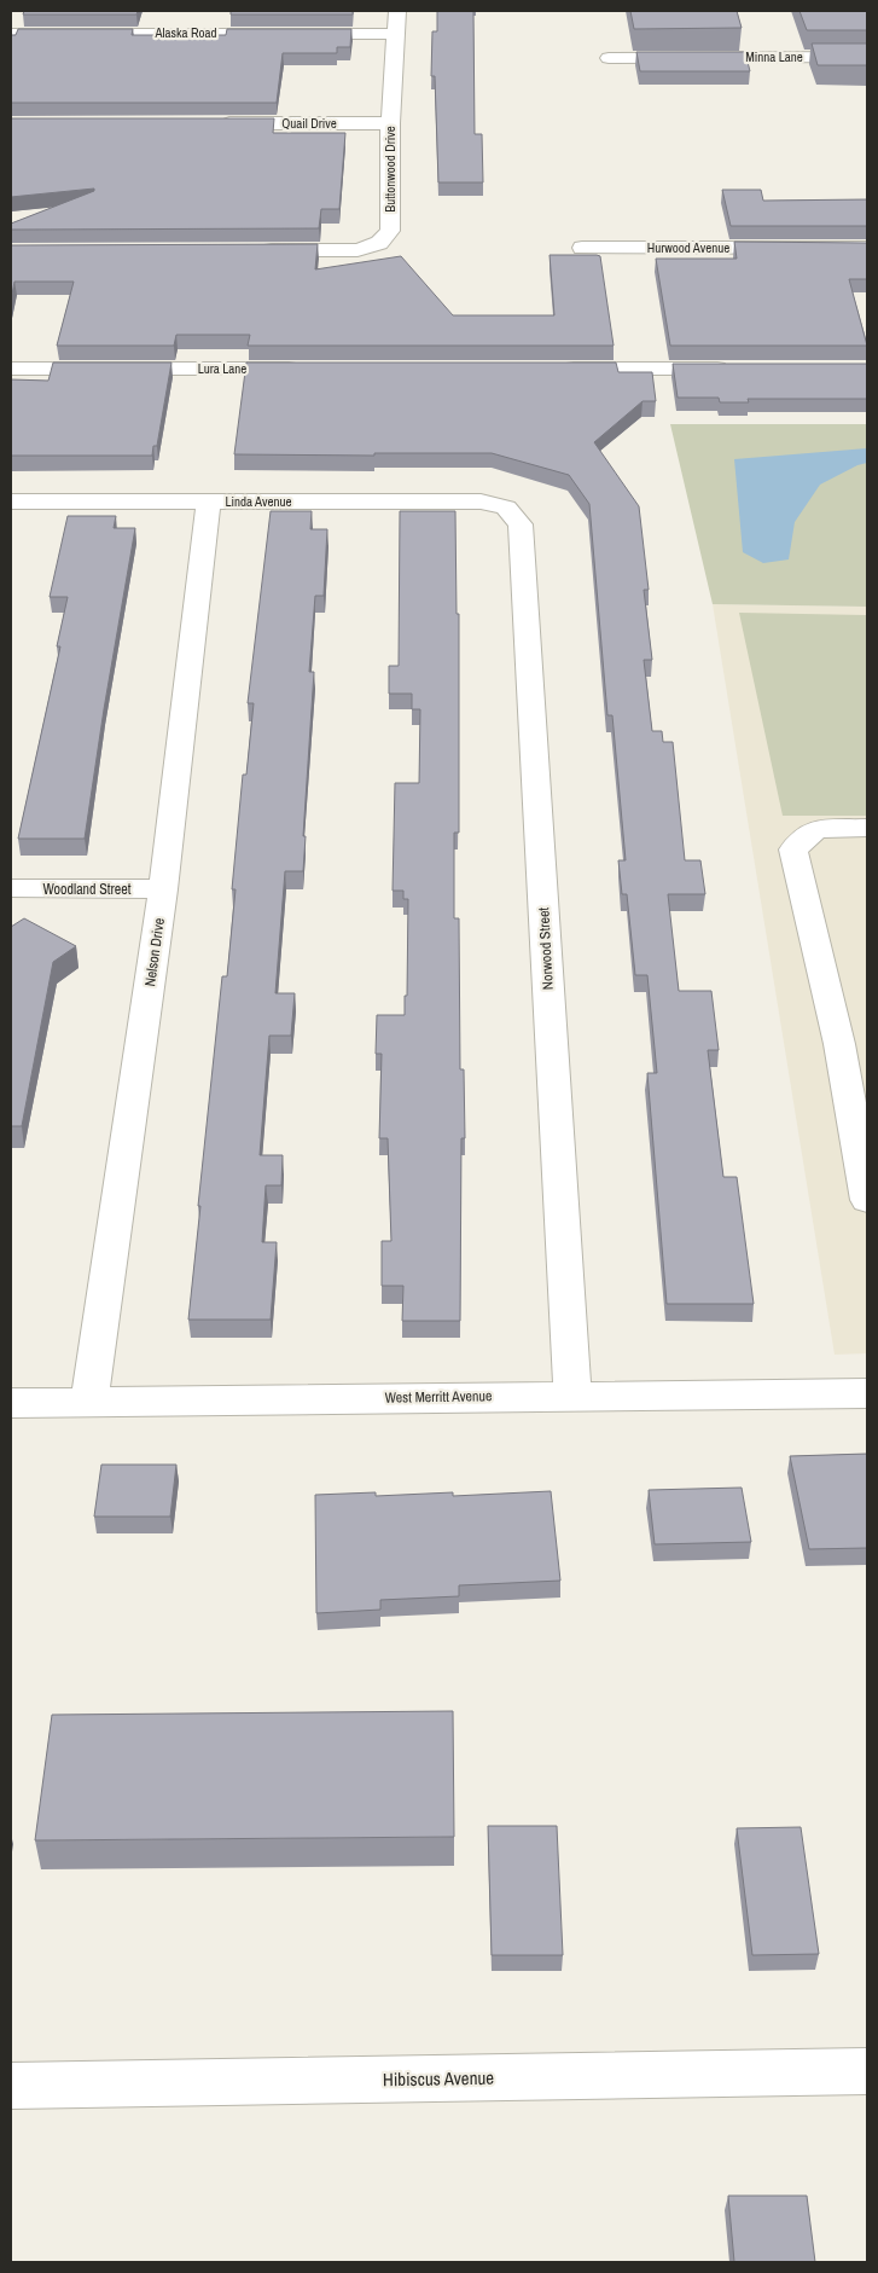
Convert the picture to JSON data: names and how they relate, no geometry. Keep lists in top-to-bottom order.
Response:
{
  "streets": {
    "street": [
      "Alaska Road",
      "Minna Lane",
      "Quail Drive",
      "Buttonwood Drive",
      "Hurwood Avenue",
      "Lura Lane",
      "Linda Avenue",
      "Woodland Street",
      "Norwood Street",
      "Nelson Drive",
      "West Merritt Avenue",
      "Hibiscus Avenue"
    ]
  },
  "crossings": [
    ["Alaska Road", "Buttonwood Drive"],
    ["Quail Drive", "Buttonwood Drive"],
    ["Linda Avenue", "Norwood Street"],
    ["Linda Avenue", "Nelson Drive"],
    ["Woodland Street", "Nelson Drive"],
    ["Norwood Street", "West Merritt Avenue"],
    ["Nelson Drive", "West Merritt Avenue"]
  ]
}
